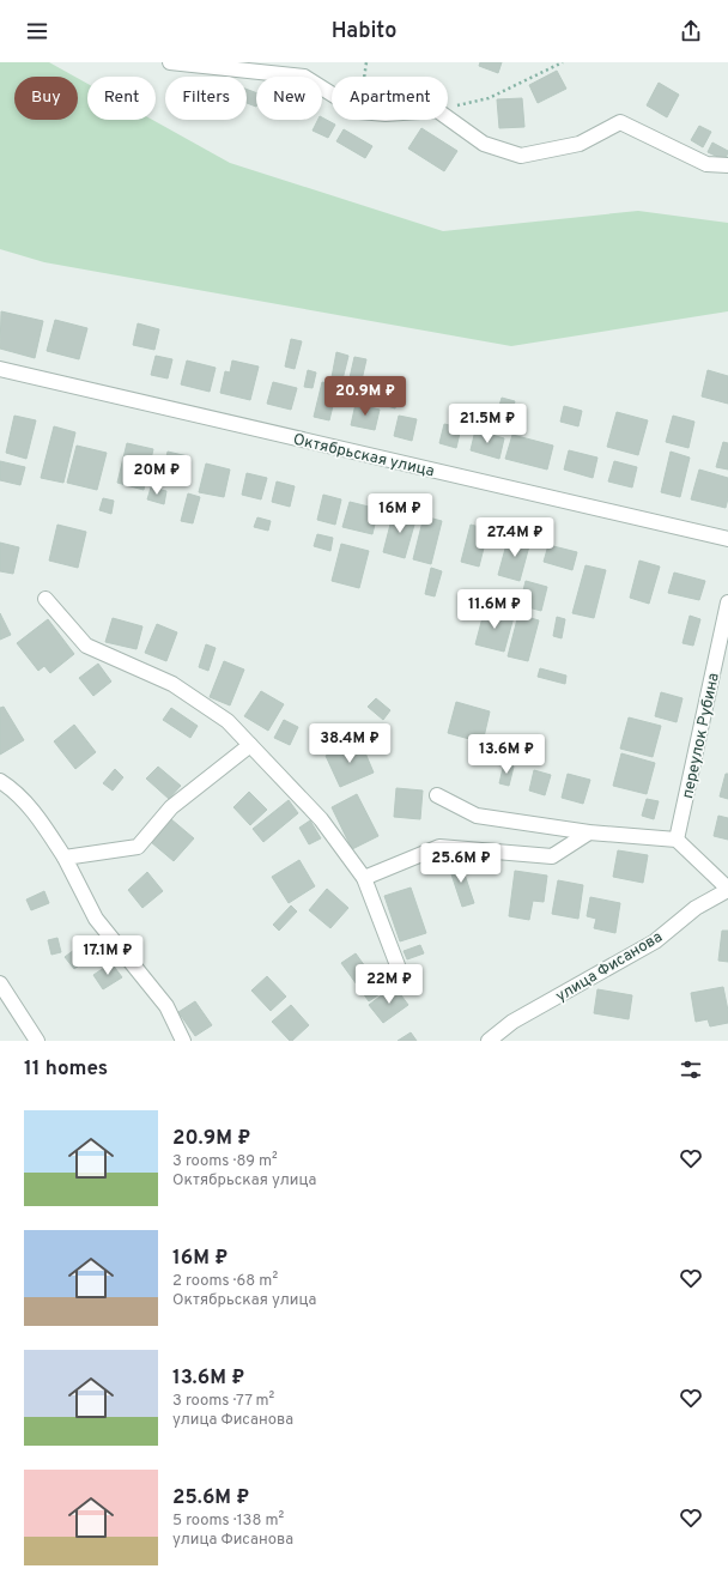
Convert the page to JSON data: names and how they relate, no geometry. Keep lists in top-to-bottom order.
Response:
{
  "streets": {
    "street": ["Октябрьская улица", "переулок Рубина", "улица Фисанова"]
  },
  "crossings": [
    ["переулок Рубина", "улица Фисанова"]
  ],
  "page": {
    "header": "Habito",
    "chip": [
      "Buy",
      "Rent",
      "Filters",
      "New",
      "Apartment"
    ],
    "price": [
      "20.9M ₽",
      "21.5M ₽",
      "20M ₽",
      "16M ₽",
      "27.4M ₽",
      "11.6M ₽",
      "38.4M ₽",
      "13.6M ₽",
      "25.6M ₽",
      "17.1M ₽",
      "22M ₽"
    ],
    "heading": "11 homes",
    "list": [
      {
        "name": "20.9M ₽",
        "note": "3 rooms · 89 m² · Октябрьская улица"
      },
      {
        "name": "16M ₽",
        "note": "2 rooms · 68 m² · Октябрьская улица"
      },
      {
        "name": "13.6M ₽",
        "note": "3 rooms · 77 m² · улица Фисанова"
      },
      {
        "name": "25.6M ₽",
        "note": "5 rooms · 138 m² · улица Фисанова"
      }
    ]
  }
}
